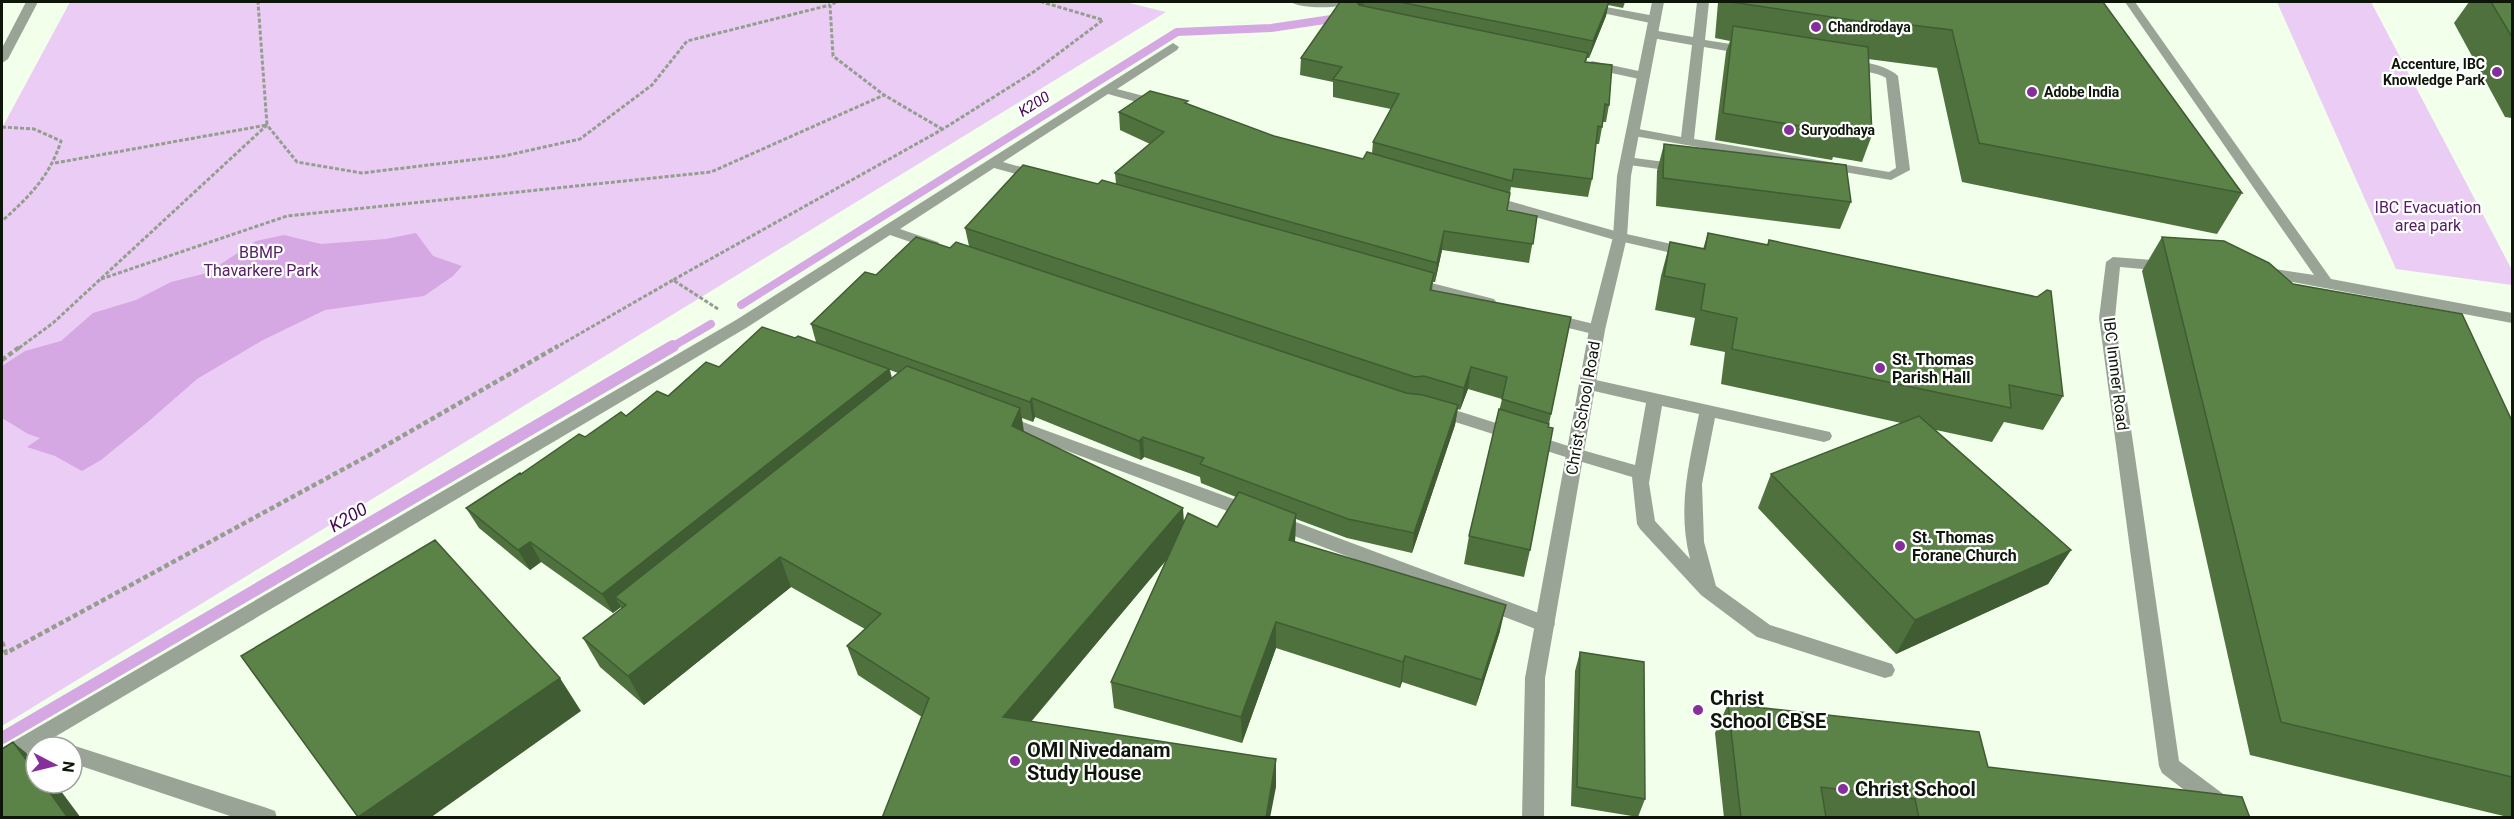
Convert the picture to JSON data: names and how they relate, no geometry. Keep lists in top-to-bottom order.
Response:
{
  "streets": {
    "street": ["IBC Innner Road", "Christ School Road"]
  },
  "water": ["K200"],
  "parks": ["IBC Evacuation area park", "BBMP Thavarkere Park"],
  "places": [
    "Chandrodaya",
    "Accenture, IBC Knowledge Park",
    "Adobe India",
    "Suryodhaya",
    "St. Thomas Parish Hall",
    "St. Thomas Forane Church",
    "Christ School CBSE",
    "OMI Nivedanam Study House",
    "Christ School"
  ],
  "north": "right"
}
